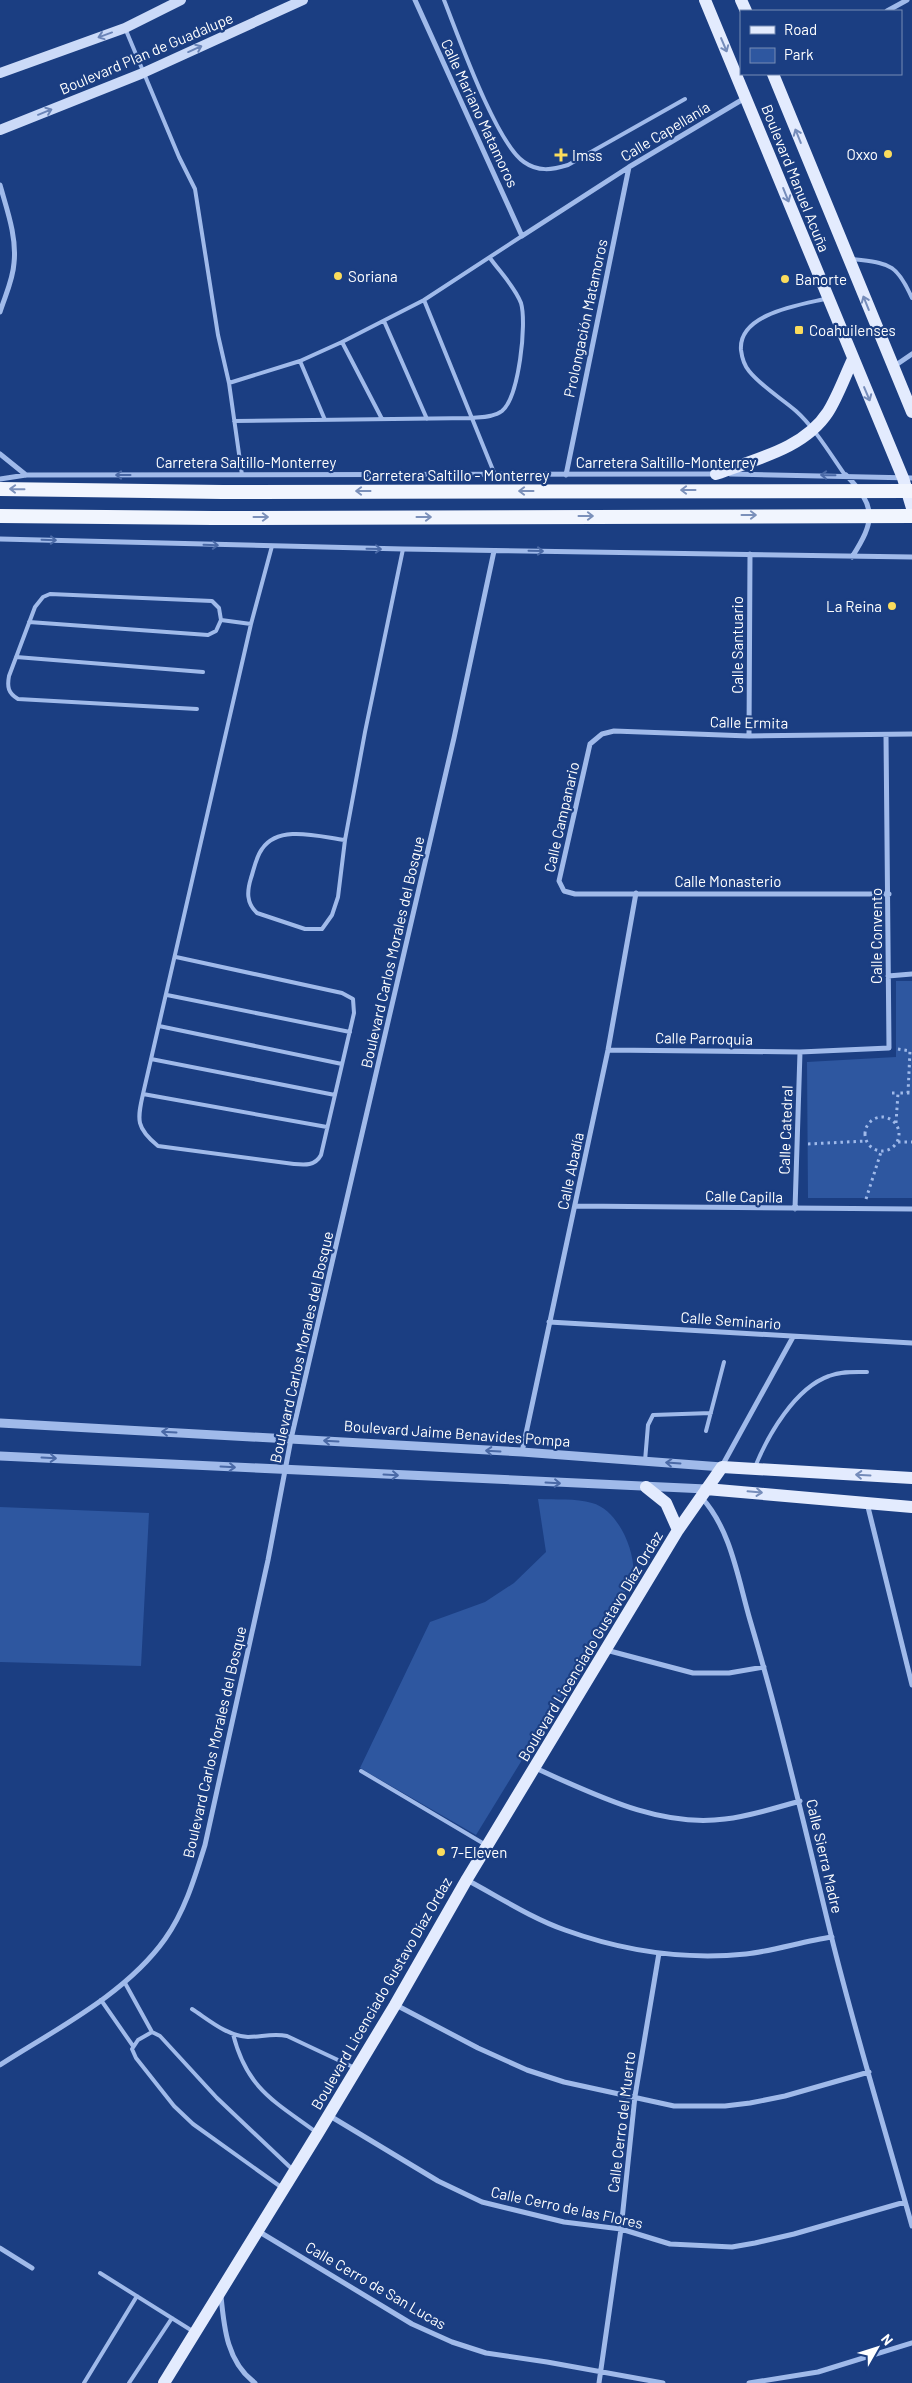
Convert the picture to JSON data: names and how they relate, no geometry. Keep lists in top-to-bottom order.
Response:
{
  "streets": {
    "highway": ["Carretera Saltillo - Monterrey"],
    "main road": [
      "Boulevard Plan de Guadalupe",
      "Boulevard Manuel Acuña",
      "Boulevard Jaime Benavides Pompa",
      "Boulevard Licenciado Gustavo Díaz Ordaz"
    ],
    "street": [
      "Calle Mariano Matamoros",
      "Calle Capellanía",
      "Prolongación Matamoros",
      "Carretera Saltillo-Monterrey",
      "Calle Santuario",
      "Calle Ermita",
      "Calle Campanario",
      "Calle Monasterio",
      "Calle Convento",
      "Boulevard Carlos Morales del Bosque",
      "Calle Parroquia",
      "Calle Catedral",
      "Calle Abadía",
      "Calle Capilla",
      "Calle Seminario",
      "Calle Sierra Madre",
      "Calle Cerro del Muerto",
      "Calle Cerro de las Flores",
      "Calle Cerro de San Lucas"
    ]
  },
  "crossings": [
    ["Calle Mariano Matamoros", "Calle Capellanía"],
    ["Calle Capellanía", "Boulevard Manuel Acuña"],
    ["Calle Capellanía", "Prolongación Matamoros"],
    ["Boulevard Manuel Acuña", "Carretera Saltillo-Monterrey"],
    ["Prolongación Matamoros", "Carretera Saltillo-Monterrey"],
    ["Calle Santuario", "Calle Ermita"],
    ["Calle Ermita", "Calle Campanario"],
    ["Calle Ermita", "Calle Convento"],
    ["Calle Campanario", "Calle Monasterio"],
    ["Calle Monasterio", "Calle Convento"],
    ["Calle Monasterio", "Calle Abadía"],
    ["Boulevard Carlos Morales del Bosque", "Boulevard Jaime Benavides Pompa"],
    ["Calle Parroquia", "Calle Catedral"],
    ["Calle Parroquia", "Calle Abadía"],
    ["Calle Catedral", "Calle Capilla"],
    ["Calle Abadía", "Calle Capilla"],
    ["Calle Abadía", "Calle Seminario"],
    ["Calle Abadía", "Boulevard Jaime Benavides Pompa"],
    ["Boulevard Jaime Benavides Pompa", "Boulevard Licenciado Gustavo Díaz Ordaz"],
    ["Boulevard Licenciado Gustavo Díaz Ordaz", "Calle Sierra Madre"],
    ["Boulevard Licenciado Gustavo Díaz Ordaz", "Calle Cerro de las Flores"],
    ["Boulevard Licenciado Gustavo Díaz Ordaz", "Calle Cerro de San Lucas"],
    ["Calle Sierra Madre", "Calle Cerro de las Flores"],
    ["Calle Cerro del Muerto", "Calle Cerro de las Flores"],
    ["Calle Cerro del Muerto", "Calle Cerro de San Lucas"]
  ],
  "one_way": ["Carretera Saltillo-Monterrey"],
  "places": {
    "other": [
      "Oxxo",
      "Soriana",
      "Banorte",
      "La Reina",
      "7-Eleven"
    ],
    "health": ["Imss"],
    "transit": ["Coahuilenses"]
  },
  "legend": ["Road", "Park"],
  "north": "top right"
}
